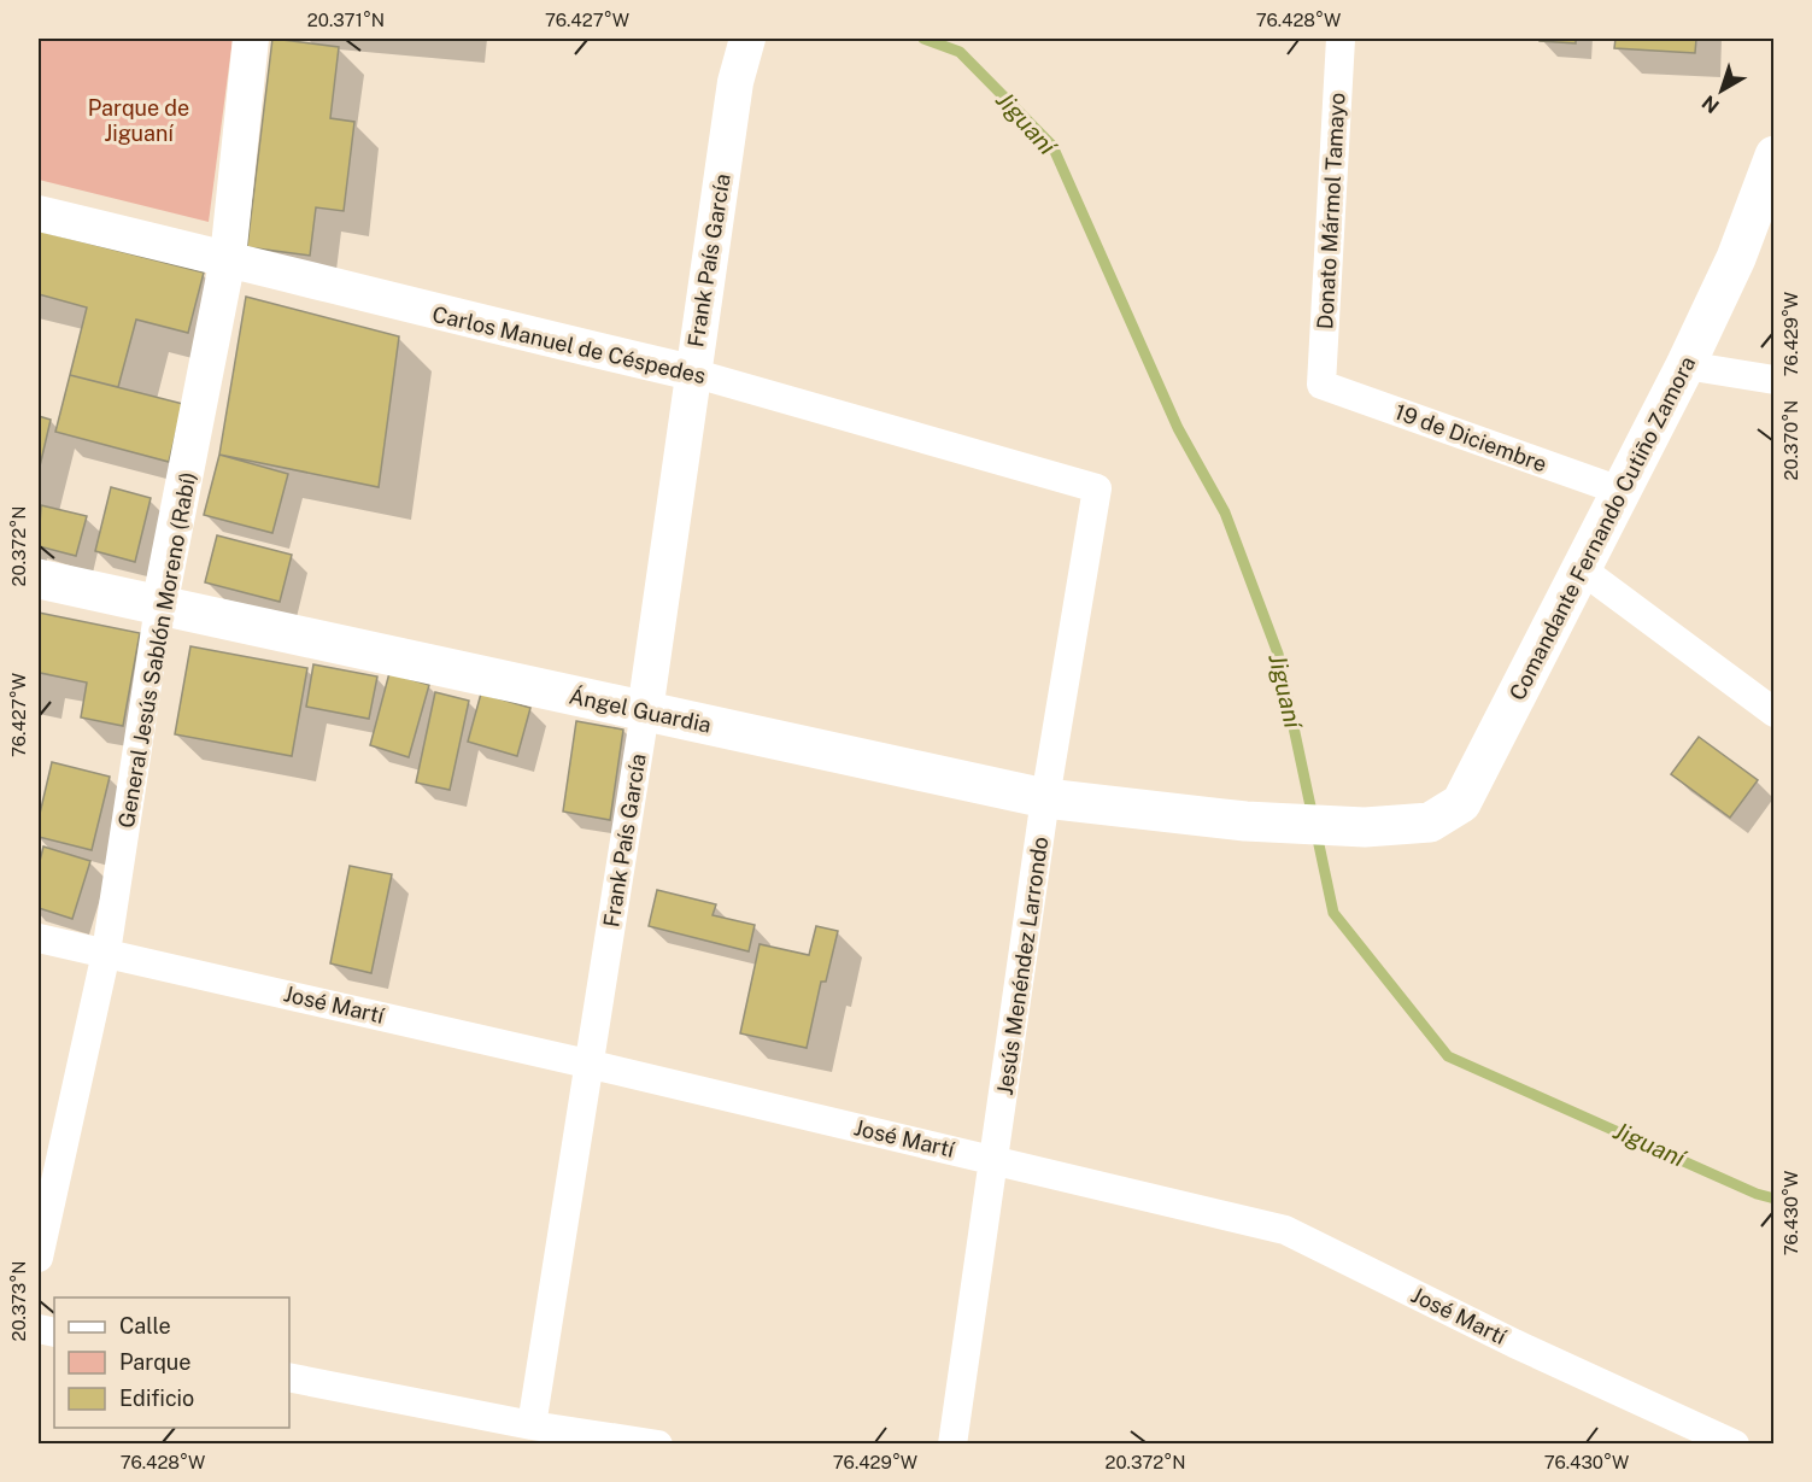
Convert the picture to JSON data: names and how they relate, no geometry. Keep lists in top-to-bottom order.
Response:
{
  "streets": {
    "main road": ["Comandante Fernando Cutiño Zamora", "Ángel Guardia"],
    "street": [
      "Donato Mármol Tamayo",
      "Frank País García",
      "Carlos Manuel de Céspedes",
      "19 de Diciembre",
      "General Jesús Sablón Moreno (Rabí)",
      "Jesús Menéndez Larrondo",
      "José Martí"
    ]
  },
  "crossings": [
    ["Donato Mármol Tamayo", "19 de Diciembre"],
    ["Frank País García", "Carlos Manuel de Céspedes"],
    ["Frank País García", "Ángel Guardia"],
    ["Frank País García", "José Martí"],
    ["Carlos Manuel de Céspedes", "General Jesús Sablón Moreno (Rabí)"],
    ["Carlos Manuel de Céspedes", "Jesús Menéndez Larrondo"],
    ["19 de Diciembre", "Comandante Fernando Cutiño Zamora"],
    ["Comandante Fernando Cutiño Zamora", "Ángel Guardia"],
    ["General Jesús Sablón Moreno (Rabí)", "Ángel Guardia"],
    ["General Jesús Sablón Moreno (Rabí)", "José Martí"],
    ["Ángel Guardia", "Jesús Menéndez Larrondo"],
    ["Jesús Menéndez Larrondo", "José Martí"]
  ],
  "water": ["Jiguaní"],
  "parks": ["Parque de Jiguaní"],
  "legend": ["Calle", "Parque", "Edificio"],
  "north": "bottom left",
  "coordinates": [
    "20.371°N",
    "76.427°W",
    "76.428°W",
    "76.429°W",
    "20.370°N",
    "20.372°N",
    "76.430°W",
    "20.373°N"
  ]
}
